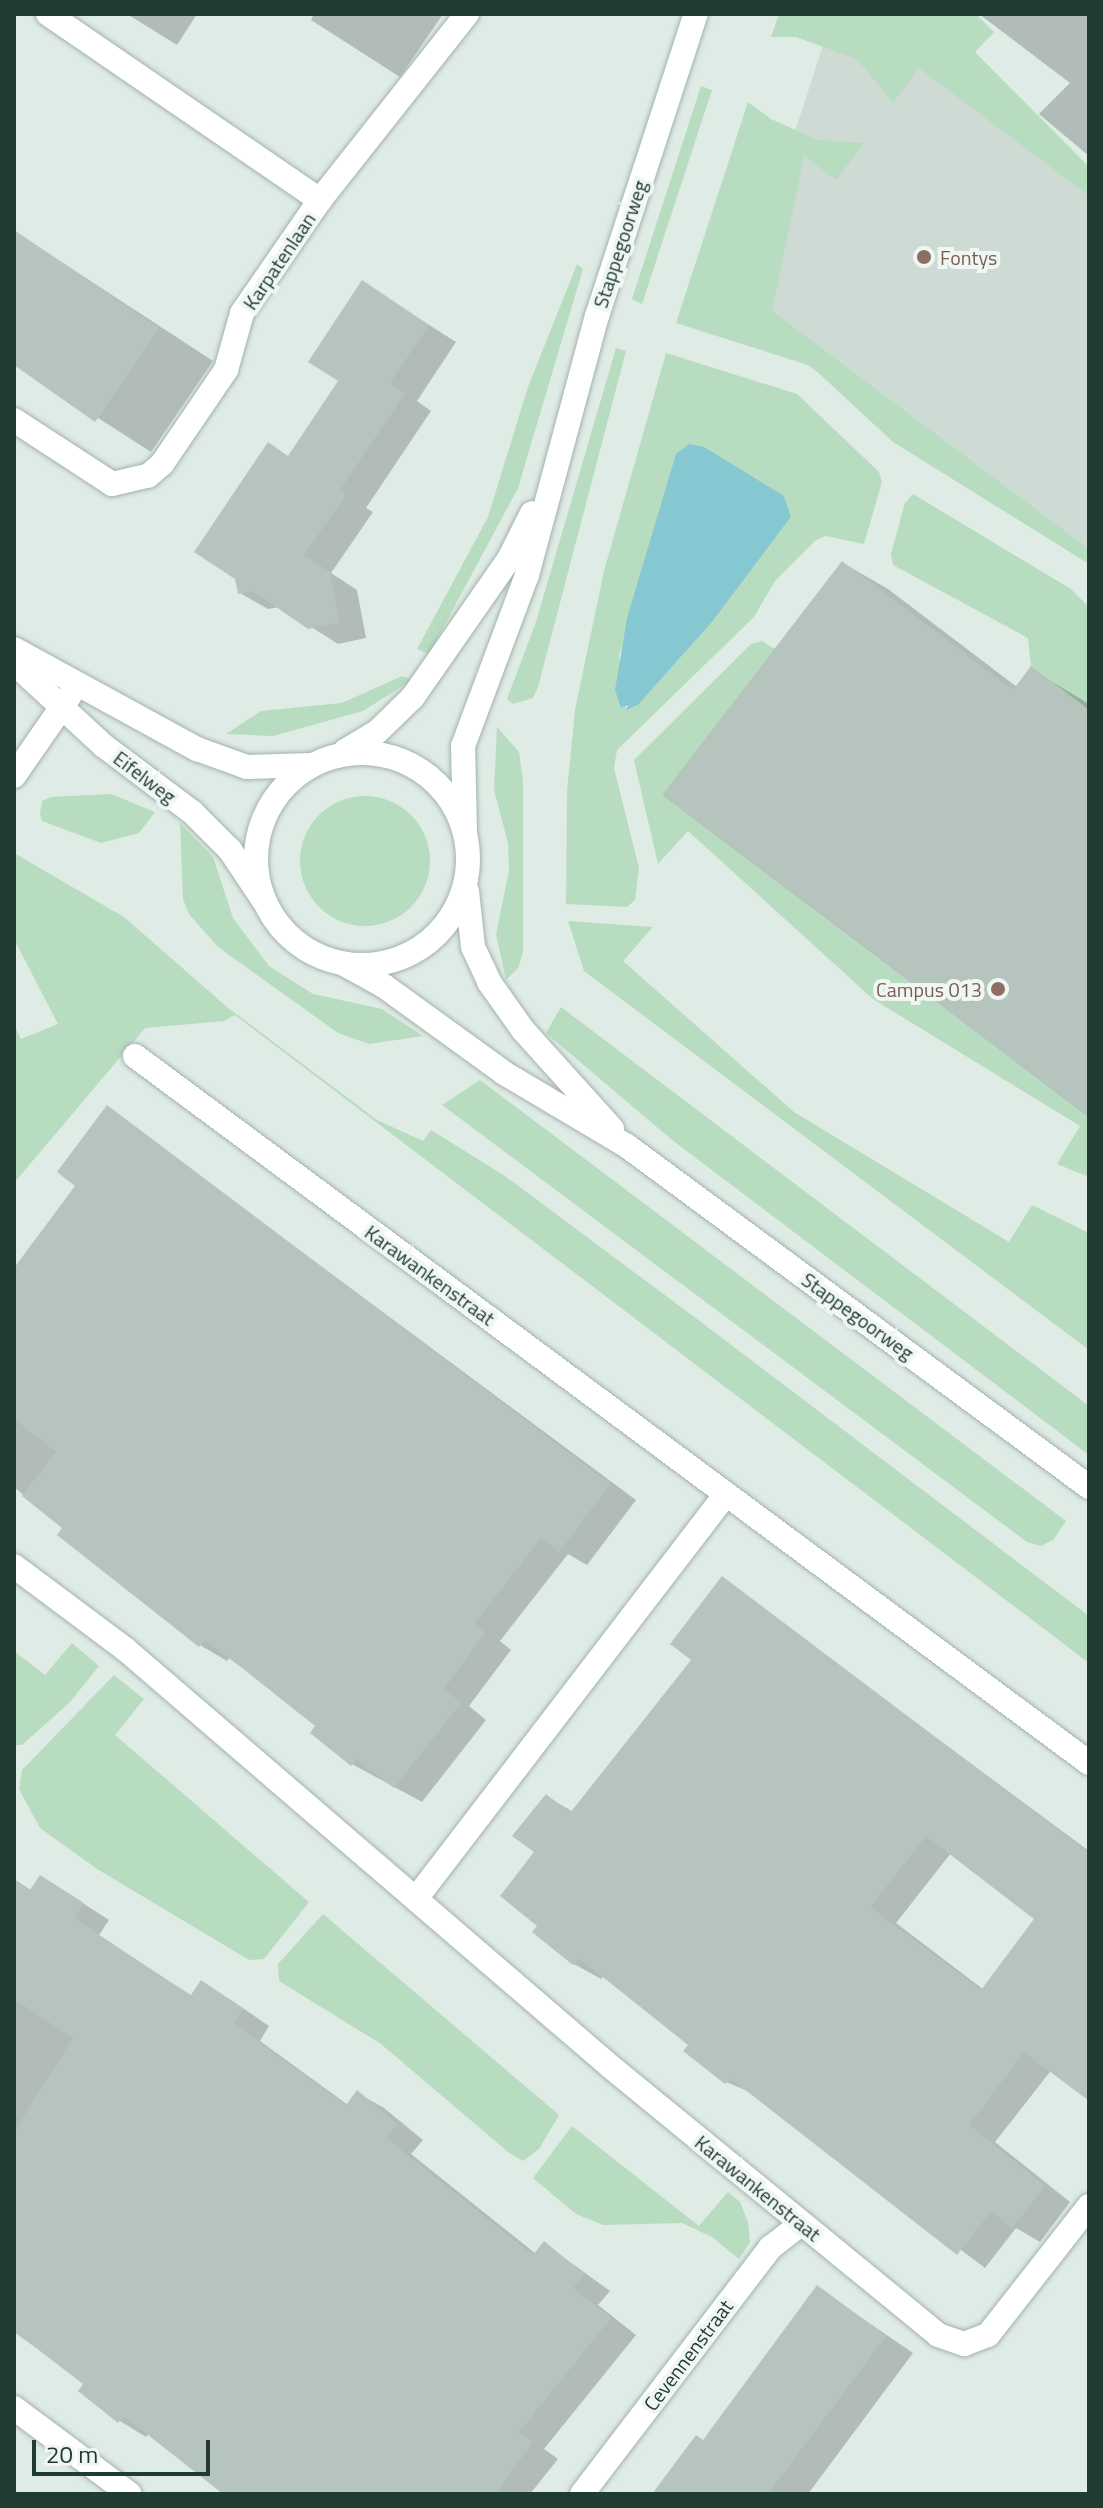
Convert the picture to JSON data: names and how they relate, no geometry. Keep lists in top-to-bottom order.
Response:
{
  "streets": {
    "street": [
      "Stappegoorweg",
      "Karpatenlaan",
      "Eifelweg",
      "Karawankenstraat",
      "Cevennenstraat"
    ]
  },
  "crossings": [
    ["Stappegoorweg", "Eifelweg"],
    ["Karawankenstraat", "Cevennenstraat"]
  ],
  "places": ["Fontys", "Campus 013"],
  "scale_bar": "20 m"
}
